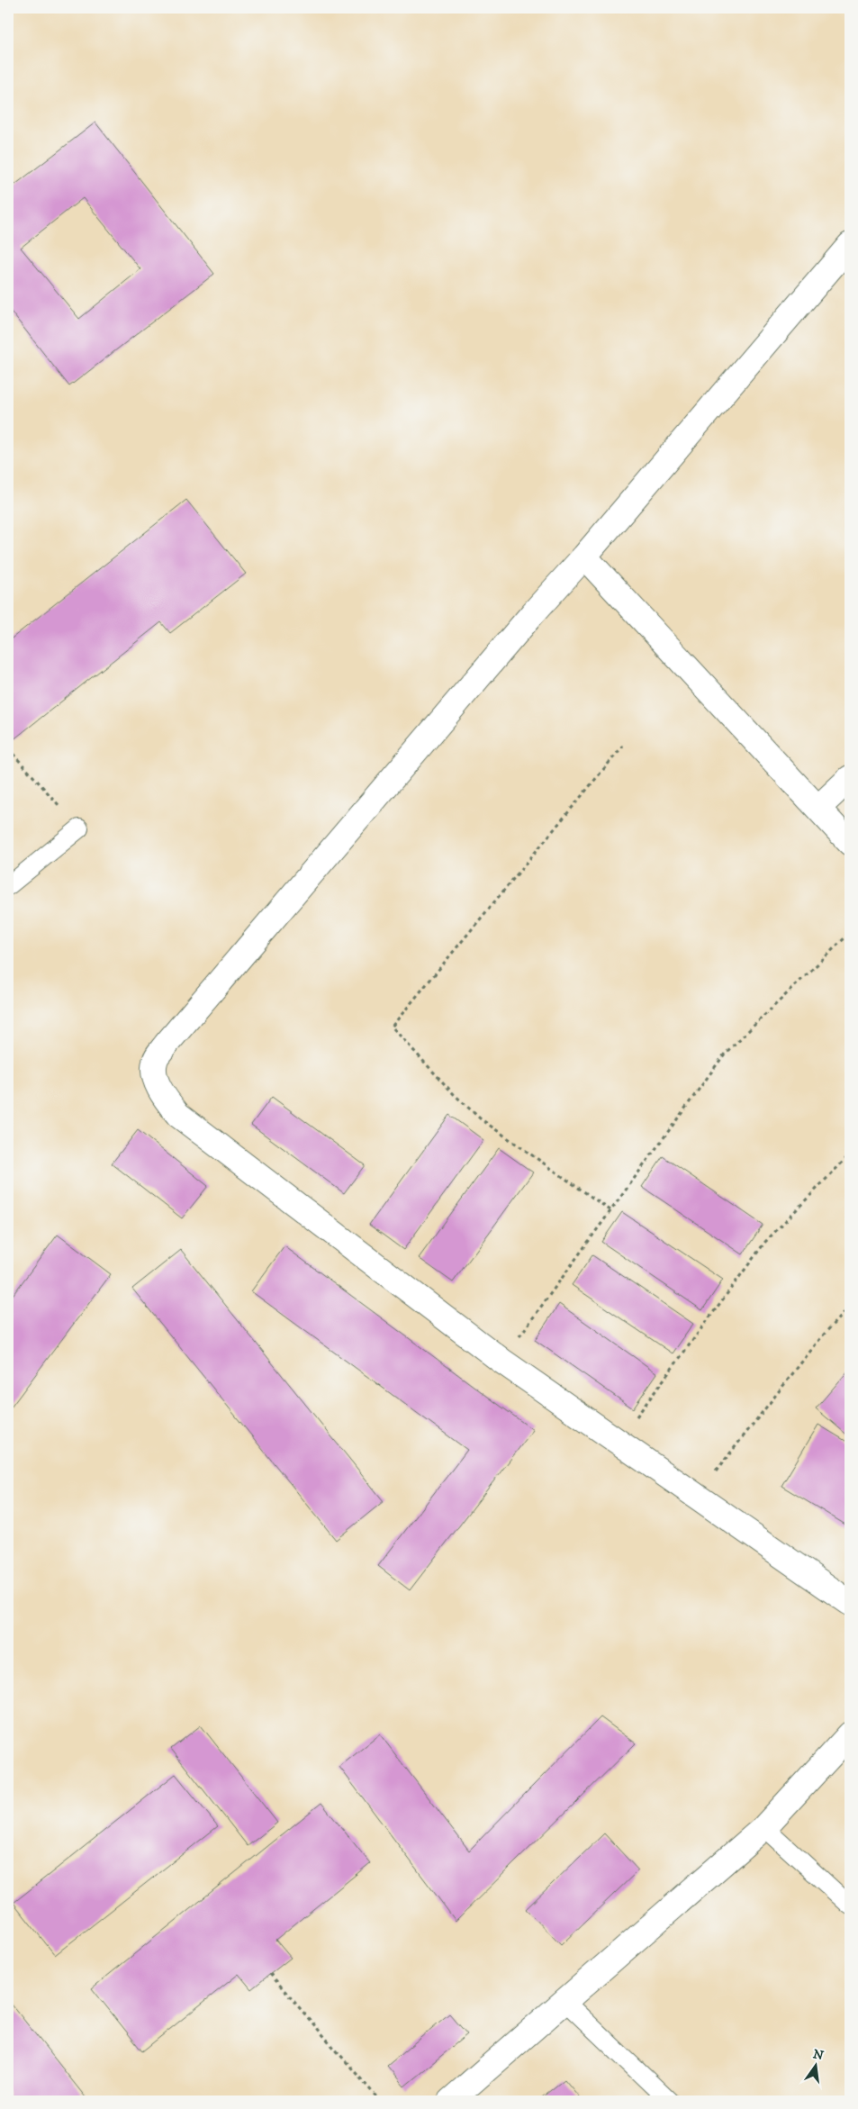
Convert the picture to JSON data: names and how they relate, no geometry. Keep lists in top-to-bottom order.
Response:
{
  "north": "top"
}
